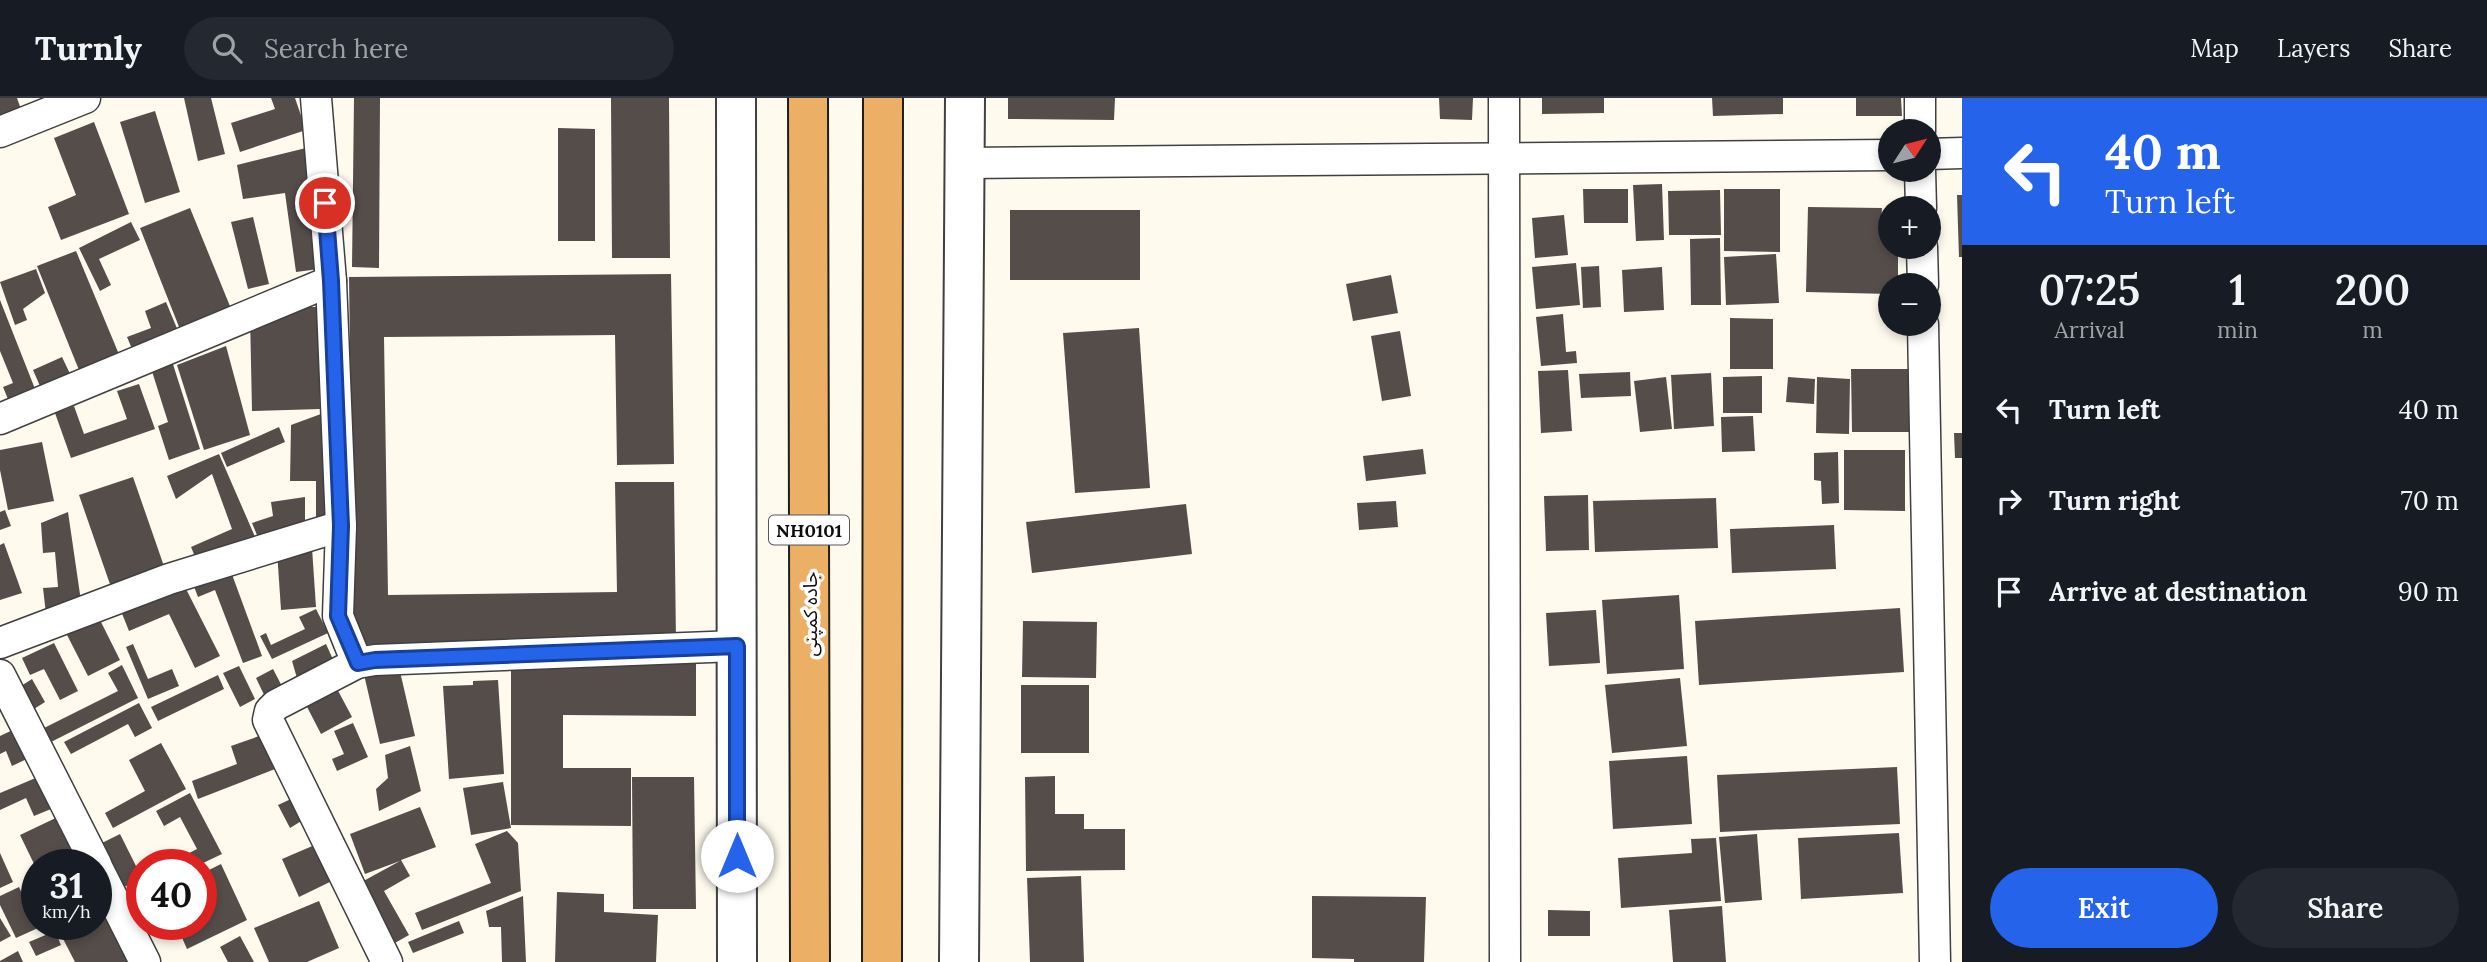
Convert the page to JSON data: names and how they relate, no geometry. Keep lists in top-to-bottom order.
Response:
{
  "streets": {
    "highway": ["NH0101", "جاده کمپنی"]
  },
  "north": "top right",
  "page": {
    "header": "Turnly",
    "search": "Search here",
    "nav": ["Map", "Layers", "Share"],
    "turn": ["40 m", "Turn left"],
    "map_buttons": ["+", "−"],
    "eta": [
      "07:25",
      "Arrival",
      "1",
      "min",
      "200",
      "m"
    ],
    "list": [
      {
        "name": "Turn left",
        "value": "40 m"
      },
      {
        "name": "Turn right",
        "value": "70 m"
      },
      {
        "name": "Arrive at destination",
        "value": "90 m"
      }
    ],
    "speed": "31 km/h",
    "limit": "40",
    "buttons": ["Exit", "Share"]
  }
}
